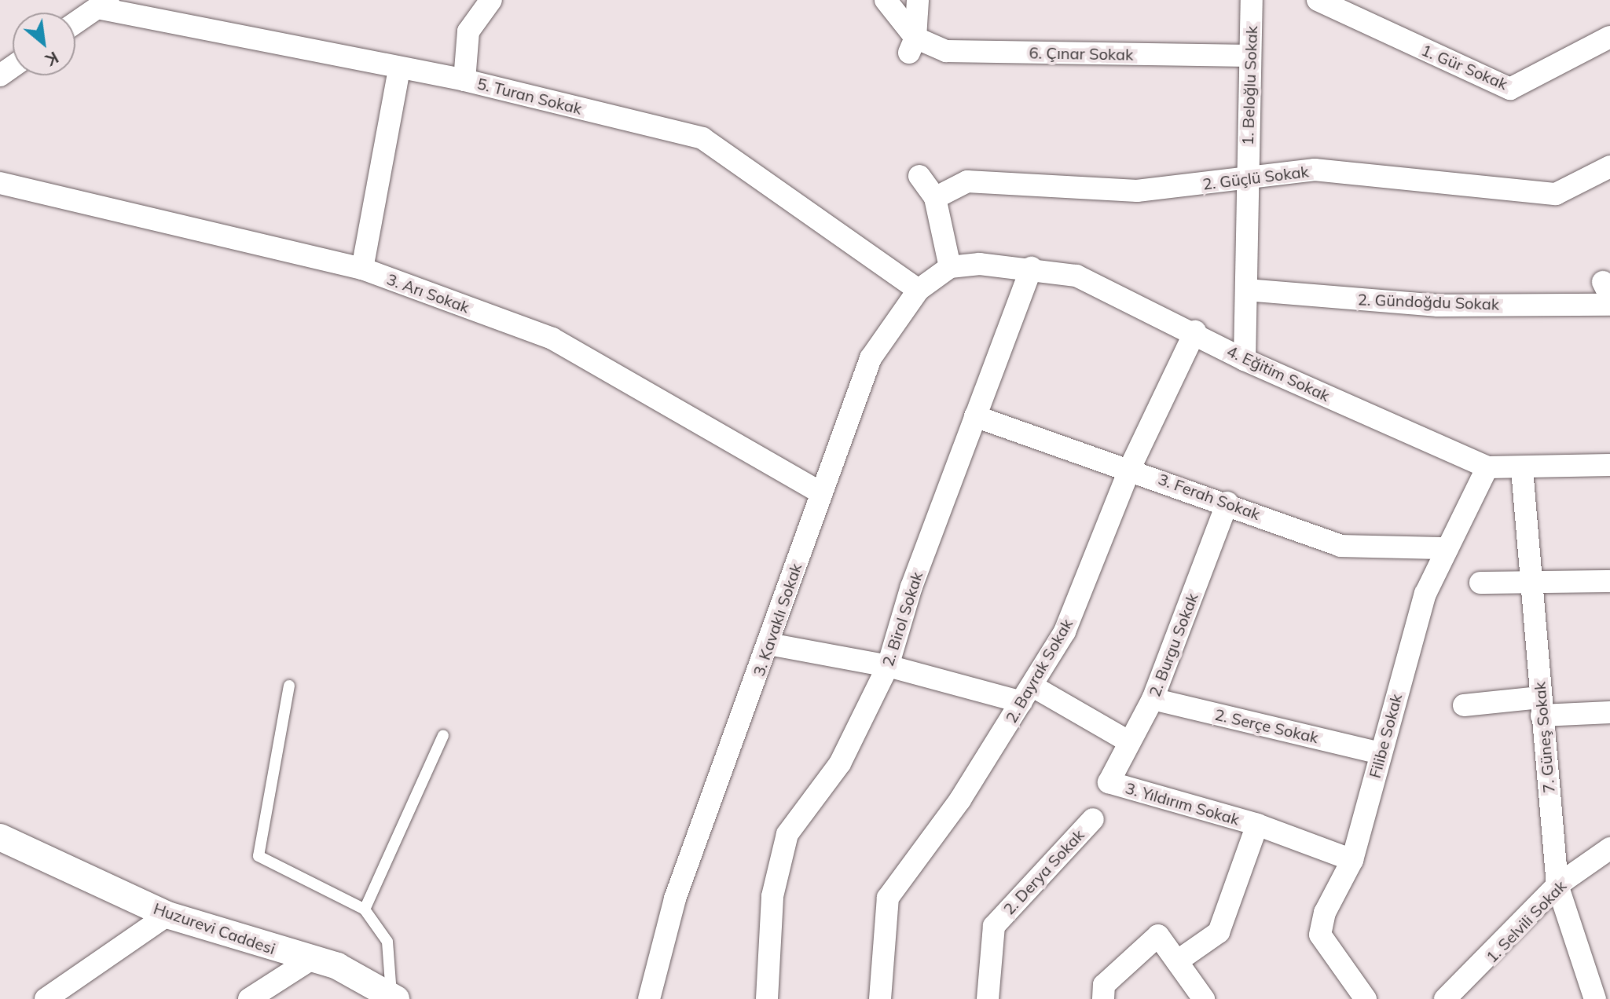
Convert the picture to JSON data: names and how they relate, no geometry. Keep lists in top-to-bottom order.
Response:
{
  "streets": {
    "street": [
      "6. Çınar Sokak",
      "1. Gür Sokak",
      "1. Beloğlu Sokak",
      "5. Turan Sokak",
      "2. Güçlü Sokak",
      "3. Arı Sokak",
      "2. Gündoğdu Sokak",
      "4. Eğitim Sokak",
      "3. Ferah Sokak",
      "2. Birol Sokak",
      "3. Kavaklı Sokak",
      "2. Burgu Sokak",
      "2. Bayrak Sokak",
      "2. Serçe Sokak",
      "Filibe Sokak",
      "7. Güneş Sokak",
      "3. Yıldırım Sokak",
      "2. Derya Sokak",
      "1. Selvili Sokak",
      "Huzurevi Caddesi"
    ]
  },
  "crossings": [
    ["6. Çınar Sokak", "1. Beloğlu Sokak"],
    ["1. Beloğlu Sokak", "2. Güçlü Sokak"],
    ["1. Beloğlu Sokak", "2. Gündoğdu Sokak"],
    ["1. Beloğlu Sokak", "4. Eğitim Sokak"],
    ["5. Turan Sokak", "3. Kavaklı Sokak"],
    ["3. Arı Sokak", "3. Kavaklı Sokak"],
    ["4. Eğitim Sokak", "2. Birol Sokak"],
    ["4. Eğitim Sokak", "3. Kavaklı Sokak"],
    ["4. Eğitim Sokak", "2. Bayrak Sokak"],
    ["4. Eğitim Sokak", "Filibe Sokak"],
    ["4. Eğitim Sokak", "7. Güneş Sokak"],
    ["3. Ferah Sokak", "2. Birol Sokak"],
    ["3. Ferah Sokak", "2. Burgu Sokak"],
    ["3. Ferah Sokak", "2. Bayrak Sokak"],
    ["3. Ferah Sokak", "Filibe Sokak"],
    ["2. Burgu Sokak", "2. Serçe Sokak"],
    ["2. Burgu Sokak", "3. Yıldırım Sokak"],
    ["2. Serçe Sokak", "Filibe Sokak"],
    ["Filibe Sokak", "3. Yıldırım Sokak"],
    ["7. Güneş Sokak", "1. Selvili Sokak"]
  ],
  "north": "bottom right"
}
